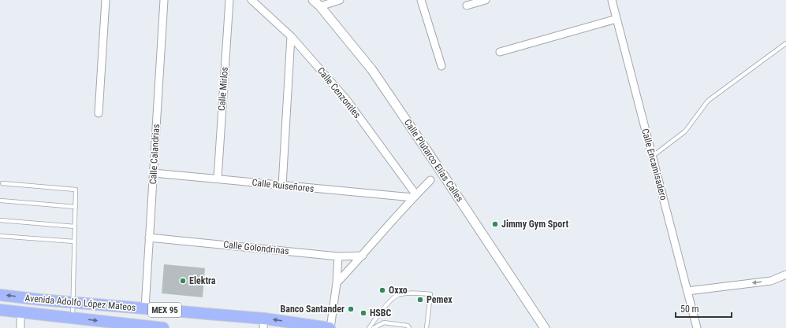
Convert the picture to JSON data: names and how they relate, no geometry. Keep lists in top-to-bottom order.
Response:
{
  "streets": {
    "main road": ["Avenida Adolfo López Mateos", "MEX 95"],
    "street": [
      "Calle Mirlos",
      "Calle Cenzontles",
      "Calle Calandrias",
      "Calle Plutarco Elías Calles",
      "Calle Encamisadero",
      "Calle Ruiseñores",
      "Calle Golondrinas"
    ]
  },
  "crossings": [
    ["Calle Mirlos", "Calle Ruiseñores"],
    ["Calle Cenzontles", "Calle Ruiseñores"],
    ["Calle Calandrias", "Calle Ruiseñores"],
    ["Calle Calandrias", "Calle Golondrinas"],
    ["Calle Calandrias", "Avenida Adolfo López Mateos"]
  ],
  "places": [
    "Jimmy Gym Sport",
    "Elektra",
    "Oxxo",
    "Pemex",
    "Banco Santander",
    "HSBC"
  ],
  "scale_bar": "50 m"
}
